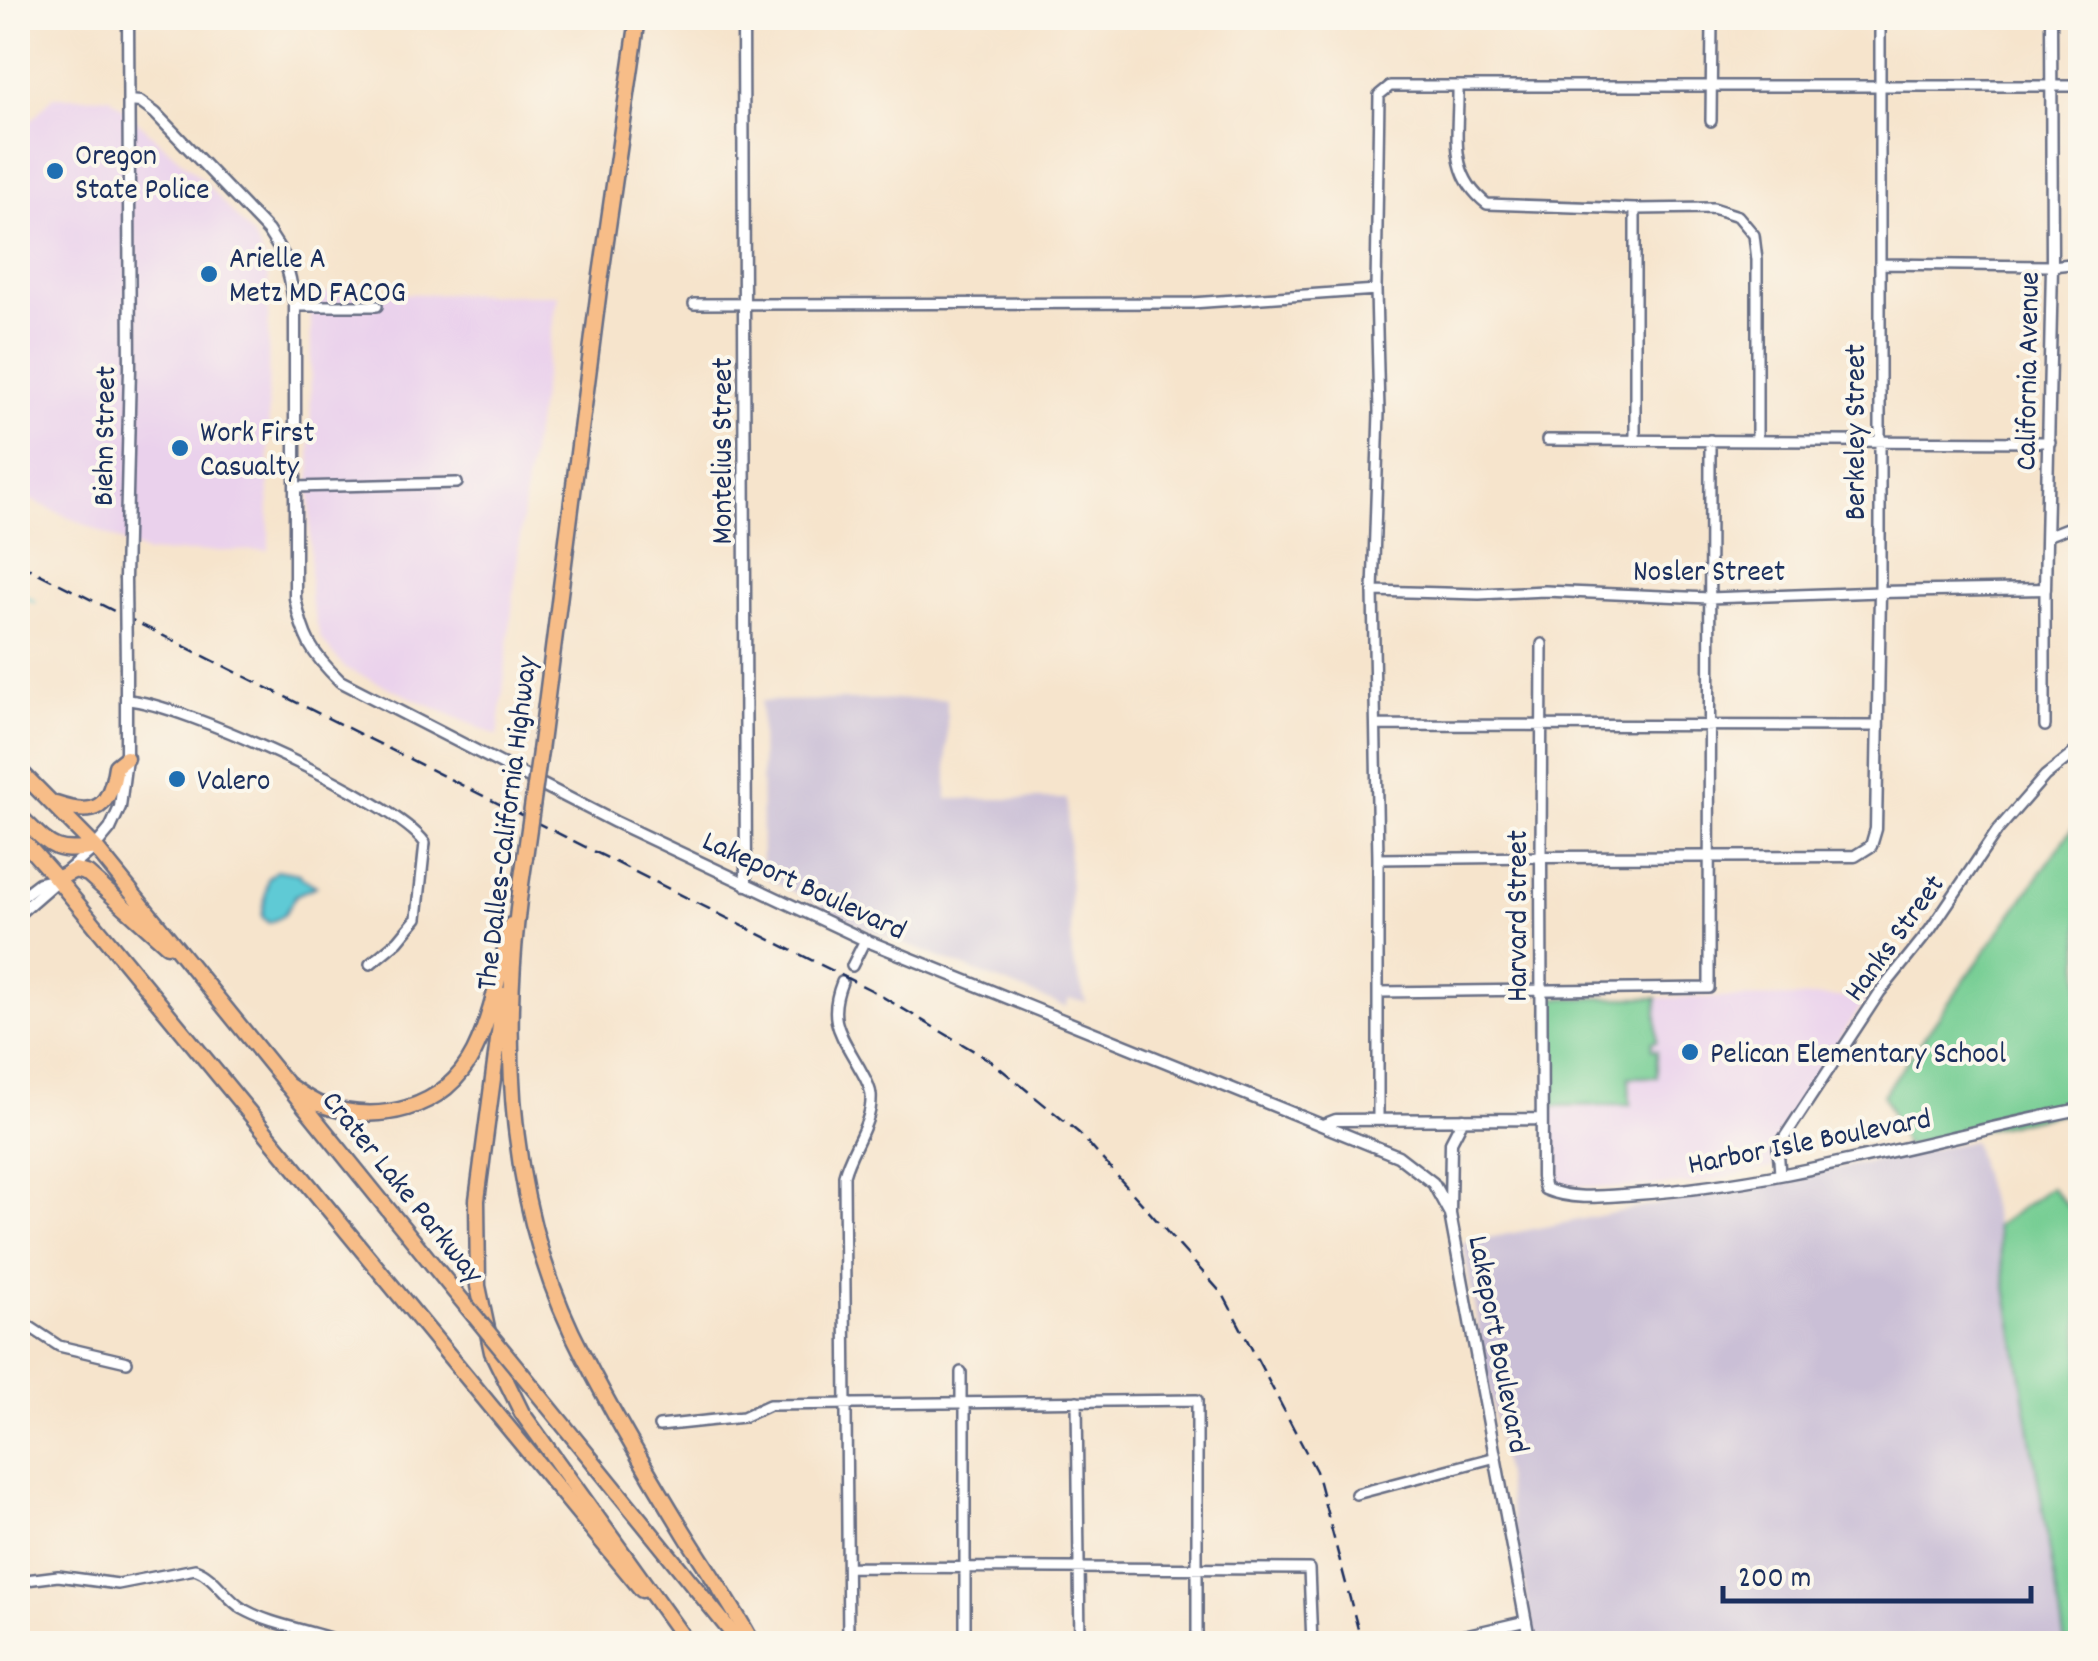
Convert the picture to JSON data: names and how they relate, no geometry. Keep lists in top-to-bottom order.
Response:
{
  "streets": {
    "main road": ["The Dalles-California Highway", "Crater Lake Parkway"],
    "street": [
      "California Avenue",
      "Berkeley Street",
      "Biehn Street",
      "Montelius Street",
      "Nosler Street",
      "Lakeport Boulevard",
      "Harvard Street",
      "Hanks Street",
      "Harbor Isle Boulevard"
    ]
  },
  "crossings": [
    ["California Avenue", "Nosler Street"],
    ["Berkeley Street", "Nosler Street"],
    ["Biehn Street", "Lakeport Boulevard"],
    ["Biehn Street", "Crater Lake Parkway"],
    ["Montelius Street", "Lakeport Boulevard"],
    ["Harvard Street", "Harbor Isle Boulevard"],
    ["Hanks Street", "Harbor Isle Boulevard"]
  ],
  "places": [
    "Oregon State Police",
    "Arielle A Metz MD FACOG",
    "Work First Casualty",
    "Valero",
    "Pelican Elementary School"
  ],
  "scale_bar": "200 m"
}
